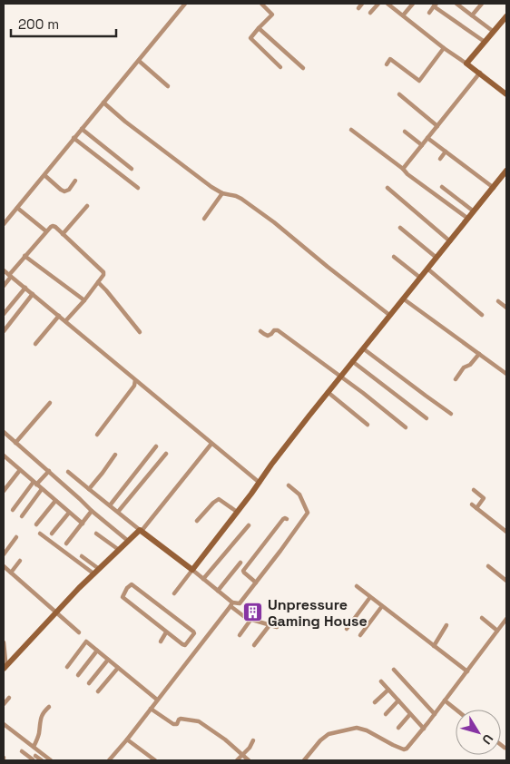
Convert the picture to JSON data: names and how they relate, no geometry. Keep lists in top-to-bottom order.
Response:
{
  "places": {
    "building": ["Unpressure Gaming House"]
  },
  "scale_bar": "200 m",
  "north": "bottom right"
}
